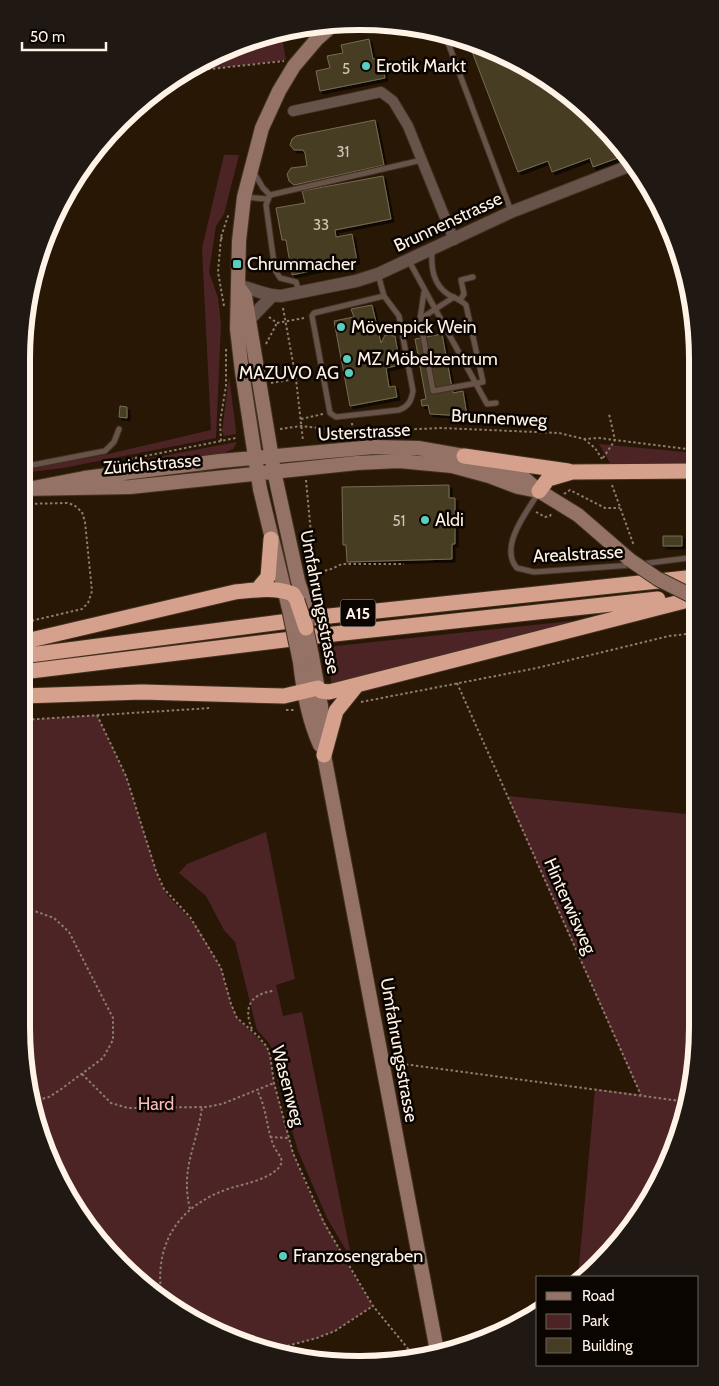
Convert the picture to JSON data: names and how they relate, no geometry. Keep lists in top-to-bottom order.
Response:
{
  "streets": {
    "highway": ["A15"],
    "main road": ["Usterstrasse", "Zürichstrasse", "Umfahrungsstrasse"],
    "street": ["Brunnenstrasse"],
    "lane": ["Arealstrasse"],
    "path": ["Brunnenweg", "Hinterwisweg", "Wasenweg"]
  },
  "crossings": [
    ["Usterstrasse", "Zürichstrasse"],
    ["Usterstrasse", "Arealstrasse"],
    ["Usterstrasse", "Umfahrungsstrasse"],
    ["Zürichstrasse", "Umfahrungsstrasse"]
  ],
  "parks": ["Hard"],
  "places": {
    "other": [
      "Erotik Markt",
      "Mövenpick Wein",
      "MZ Möbelzentrum",
      "MAZUVO AG",
      "Aldi",
      "Franzosengraben"
    ],
    "transit": ["Chrummacher"]
  },
  "house_numbers": [
    "5",
    "31",
    "33",
    "51"
  ],
  "legend": ["Road", "Park", "Building"],
  "scale_bar": "50 m"
}
